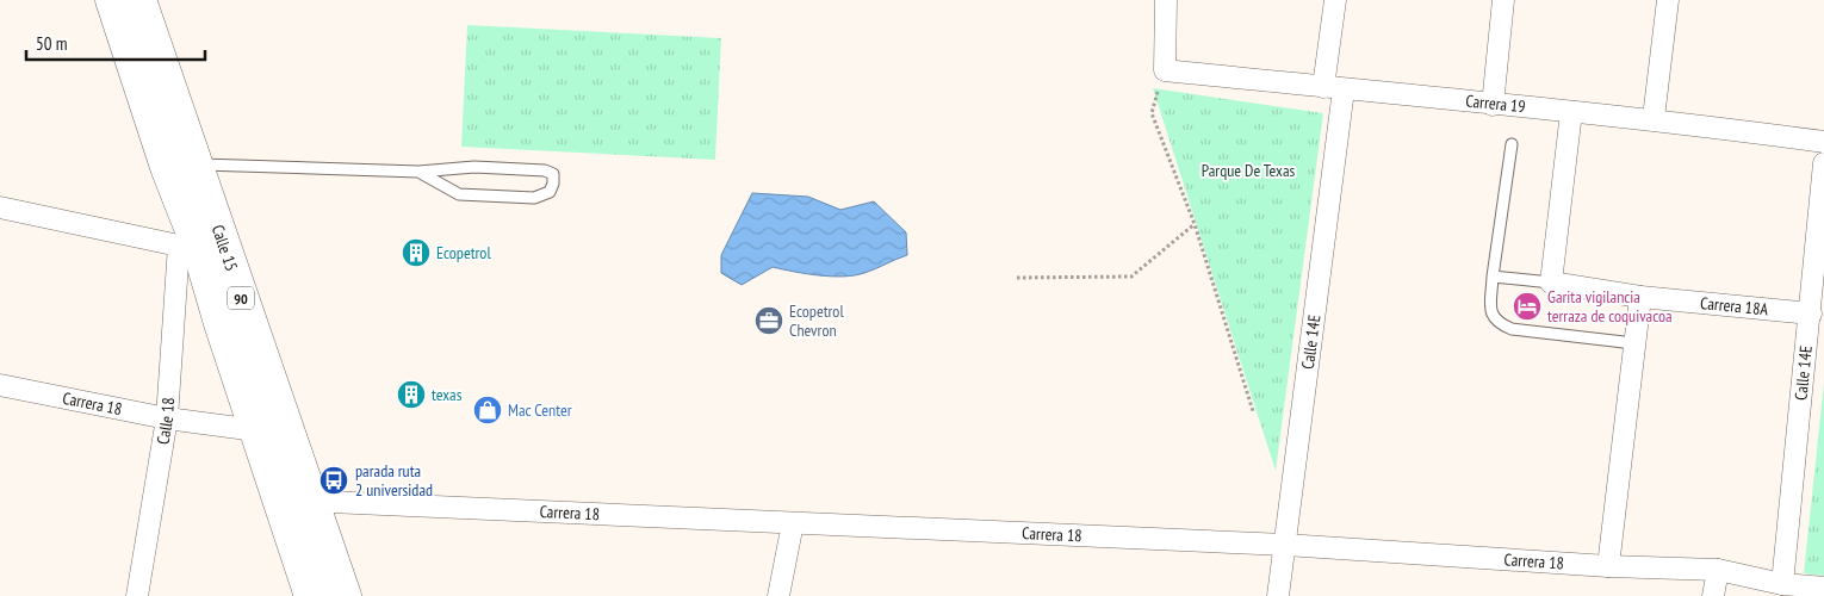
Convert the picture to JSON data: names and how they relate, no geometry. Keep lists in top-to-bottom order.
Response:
{
  "streets": {
    "highway": ["Calle 15", "90"],
    "street": [
      "Carrera 19",
      "Carrera 18A",
      "Calle 14E",
      "Carrera 18",
      "Calle 18"
    ]
  },
  "crossings": [
    ["Carrera 19", "Calle 14E"],
    ["Calle 15", "Carrera 18"],
    ["Calle 15", "Calle 18"],
    ["Carrera 18A", "Calle 14E"],
    ["Calle 14E", "Carrera 18"],
    ["Carrera 18", "Calle 18"]
  ],
  "parks": ["Parque De Texas"],
  "places": {
    "building": ["Ecopetrol", "texas"],
    "hotel": ["Garita vigilancia terraza de coquivacoa"],
    "office": ["Ecopetrol Chevron"],
    "shop": ["Mac Center"],
    "bus stop": ["parada ruta 2 universidad"]
  },
  "scale_bar": "50 m"
}
